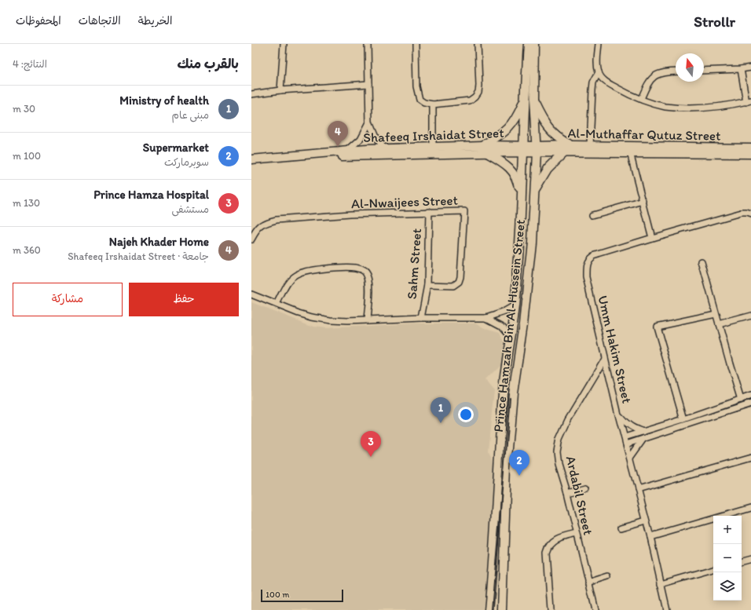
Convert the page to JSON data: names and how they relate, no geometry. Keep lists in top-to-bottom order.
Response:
{
  "streets": {
    "main road": ["Al-Muthaffar Qutuz Street", "Shafeeq Irshaidat Street", "Prince Hamzah Bin Al-Hussein Street"],
    "street": [
      "Al-Nwaijees Street",
      "Sahm Street",
      "Umm Hakim Street",
      "Ardabil Street"
    ]
  },
  "crossings": [
    ["Al-Muthaffar Qutuz Street", "Prince Hamzah Bin Al-Hussein Street"],
    ["Shafeeq Irshaidat Street", "Prince Hamzah Bin Al-Hussein Street"],
    ["Al-Nwaijees Street", "Sahm Street"],
    ["Umm Hakim Street", "Ardabil Street"]
  ],
  "scale_bar": "100 m",
  "north": "top",
  "page": {
    "header": "Strollr",
    "nav": ["الخريطة", "الاتجاهات", "المحفوظات"],
    "heading": ["بالقرب منك", "النتائج: 4"],
    "list": [
      {
        "mark": "1",
        "name": "Ministry of health",
        "note": "مبنى عام",
        "value": "30 m"
      },
      {
        "mark": "2",
        "name": "Supermarket",
        "note": "سوبرماركت",
        "value": "100 m"
      },
      {
        "mark": "3",
        "name": "Prince Hamza Hospital",
        "note": "مستشفى",
        "value": "130 m"
      },
      {
        "mark": "4",
        "name": "Najeh Khader Home",
        "note": "جامعة · Shafeeq Irshaidat Street",
        "value": "360 m"
      }
    ],
    "pins": [
      "4",
      "1",
      "3",
      "2"
    ],
    "buttons": ["حفظ", "مشاركة"],
    "map_buttons": ["+", "−"],
    "scale": "100 m"
  }
}
